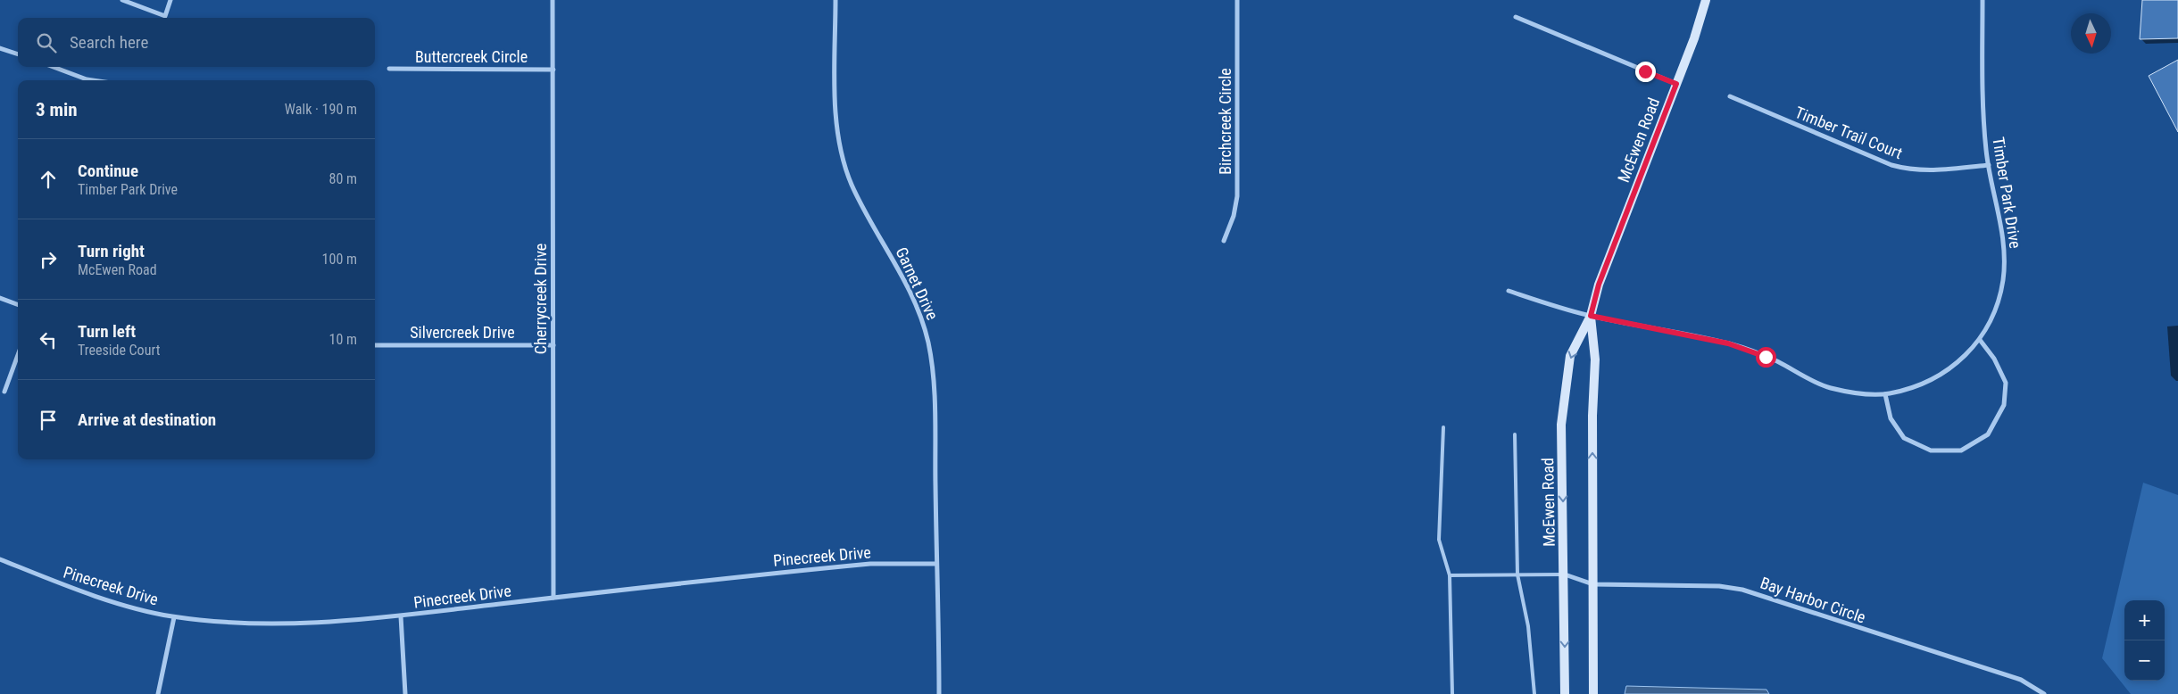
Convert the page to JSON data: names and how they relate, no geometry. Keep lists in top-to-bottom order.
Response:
{
  "streets": {
    "street": [
      "Buttercreek Circle",
      "Birchcreek Circle",
      "Timber Trail Court",
      "McEwen Road",
      "Timber Park Drive",
      "Garnet Drive",
      "Cherrycreek Drive",
      "Silvercreek Drive",
      "Pinecreek Drive",
      "Bay Harbor Circle"
    ]
  },
  "crossings": [
    ["Buttercreek Circle", "Cherrycreek Drive"],
    ["Timber Trail Court", "Timber Park Drive"],
    ["McEwen Road", "Timber Park Drive"],
    ["McEwen Road", "Bay Harbor Circle"],
    ["Garnet Drive", "Pinecreek Drive"],
    ["Cherrycreek Drive", "Silvercreek Drive"],
    ["Cherrycreek Drive", "Pinecreek Drive"]
  ],
  "north": "bottom",
  "page": {
    "search": "Search here",
    "heading": ["3 min", "Walk · 190 m"],
    "list": [
      ["Continue", "Timber Park Drive", "80 m"],
      ["Turn right", "McEwen Road", "100 m"],
      ["Turn left", "Treeside Court", "10 m"],
      "Arrive at destination"
    ],
    "map_buttons": ["+", "−"]
  }
}
